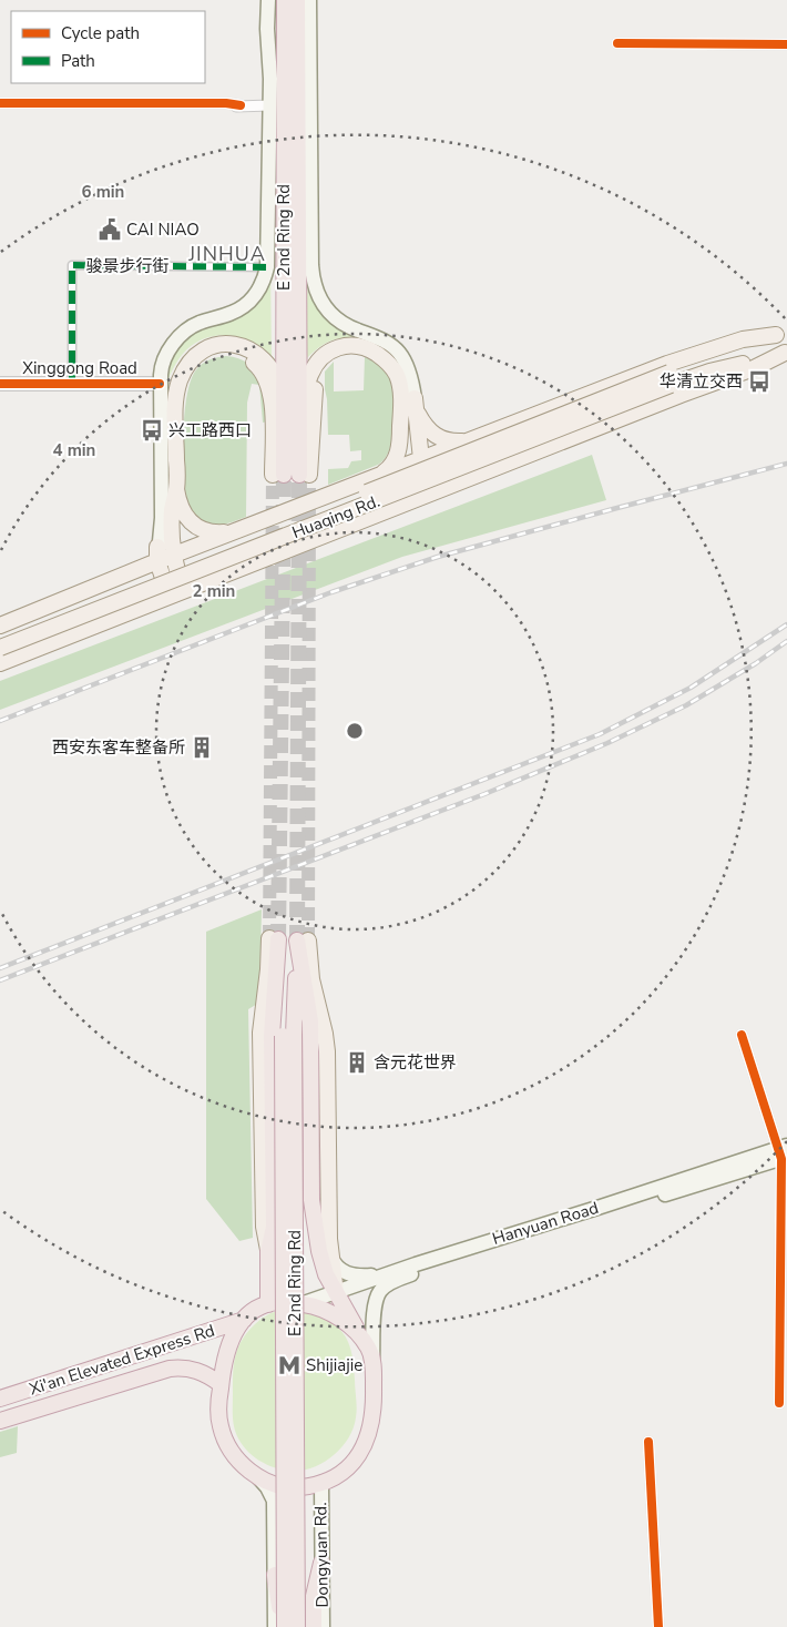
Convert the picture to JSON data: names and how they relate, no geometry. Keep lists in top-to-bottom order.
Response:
{
  "streets": {
    "highway": ["E 2nd Ring Rd", "Xi'an Elevated Express Rd"],
    "main road": ["Huaqing Rd.", "Hanyuan Road", "Dongyuan Rd."],
    "street": ["骏景步行街", "Xinggong Road"]
  },
  "crossings": [
    ["骏景步行街", "Xinggong Road"],
    ["Hanyuan Road", "Xi'an Elevated Express Rd"],
    ["Hanyuan Road", "Dongyuan Rd."],
    ["Xi'an Elevated Express Rd", "Dongyuan Rd."]
  ],
  "districts": ["JINHUA"],
  "places": {
    "public building": ["CAI NIAO"],
    "bus stop": ["华清立交西", "兴工路西口"],
    "building": ["西安东客车整备所", "含元花世界"],
    "metro station": ["Shijiajie"]
  },
  "legend": ["Cycle path", "Path"],
  "rings": ["6 min", "4 min", "2 min"]
}
